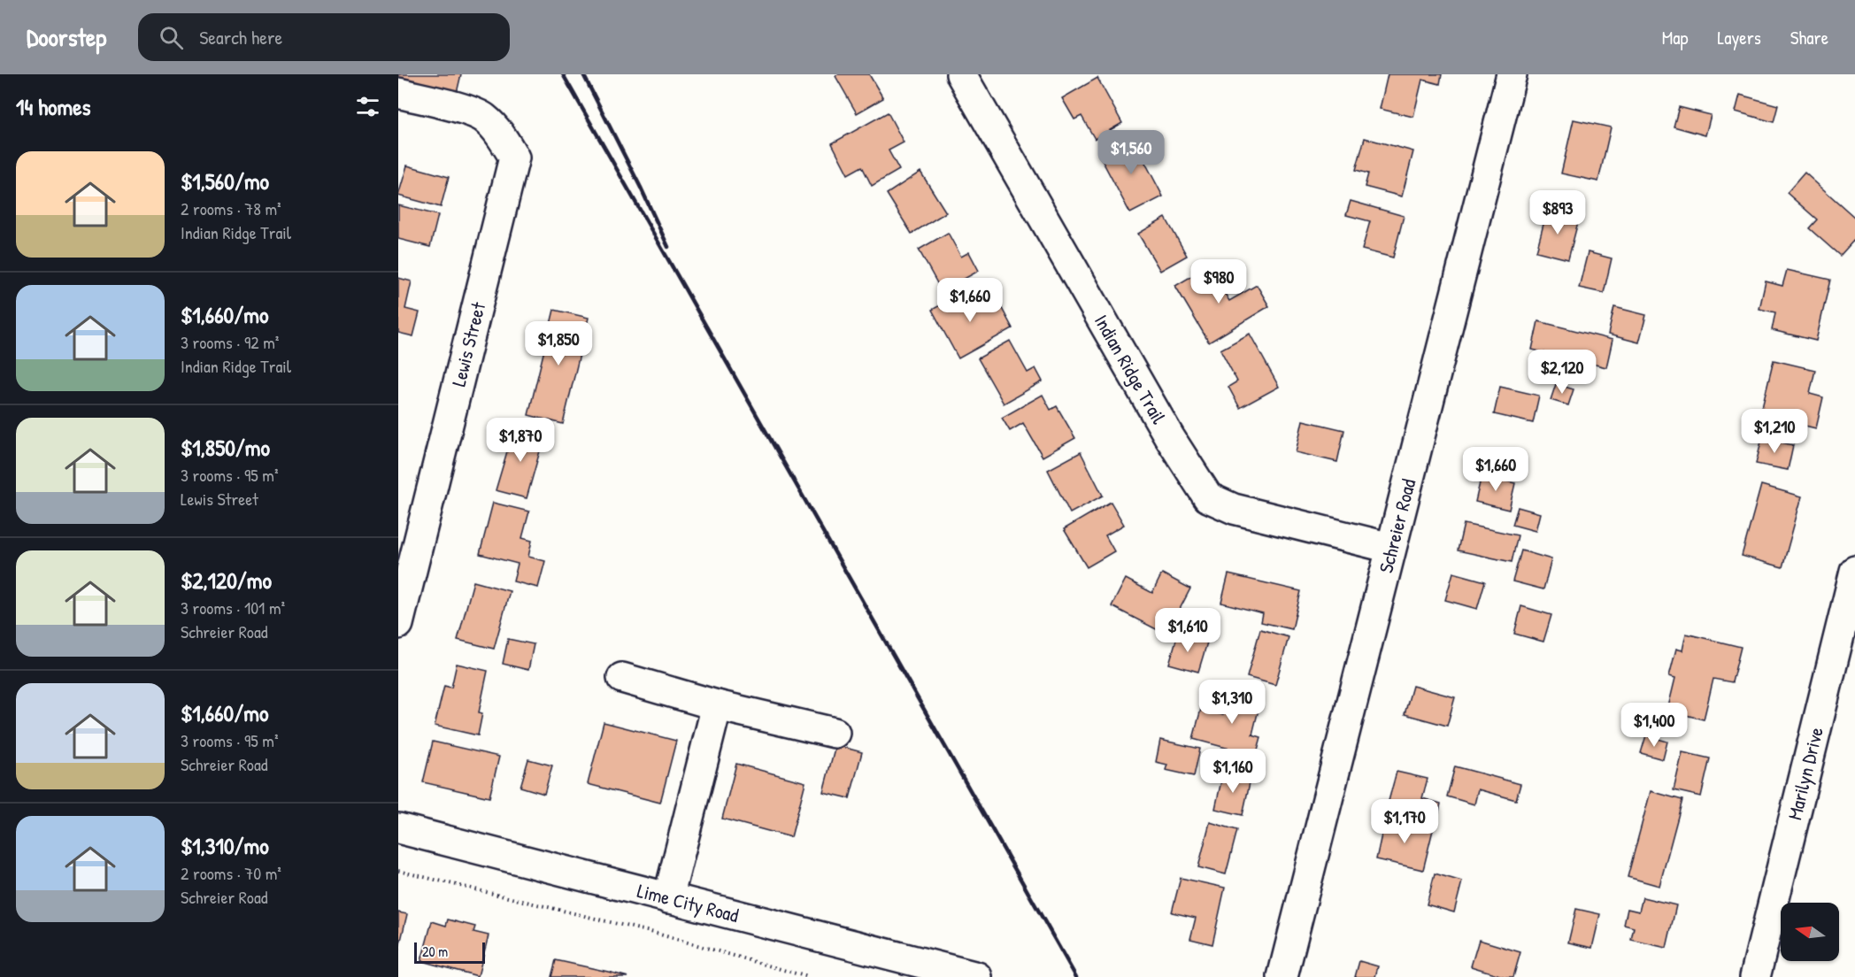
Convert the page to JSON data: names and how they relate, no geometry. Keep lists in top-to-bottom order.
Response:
{
  "streets": {
    "street": [
      "Lewis Street",
      "Indian Ridge Trail",
      "Schreier Road",
      "Marilyn Drive",
      "Lime City Road"
    ]
  },
  "crossings": [
    ["Indian Ridge Trail", "Schreier Road"]
  ],
  "scale_bar": "20 m",
  "north": "left",
  "page": {
    "header": "Doorstep",
    "search": "Search here",
    "nav": ["Map", "Layers", "Share"],
    "heading": "14 homes",
    "price": [
      "$1,560",
      "$893",
      "$980",
      "$1,660",
      "$1,850",
      "$2,120",
      "$1,210",
      "$1,870",
      "$1,660",
      "$1,610",
      "$1,310",
      "$1,400",
      "$1,160",
      "$1,170"
    ],
    "list": [
      {
        "name": "$1,560/mo",
        "note": "2 rooms · 78 m² · Indian Ridge Trail"
      },
      {
        "name": "$1,660/mo",
        "note": "3 rooms · 92 m² · Indian Ridge Trail"
      },
      {
        "name": "$1,850/mo",
        "note": "3 rooms · 95 m² · Lewis Street"
      },
      {
        "name": "$2,120/mo",
        "note": "3 rooms · 101 m² · Schreier Road"
      },
      {
        "name": "$1,660/mo",
        "note": "3 rooms · 95 m² · Schreier Road"
      },
      {
        "name": "$1,310/mo",
        "note": "2 rooms · 70 m² · Schreier Road"
      }
    ],
    "scale": "20 m"
  }
}
